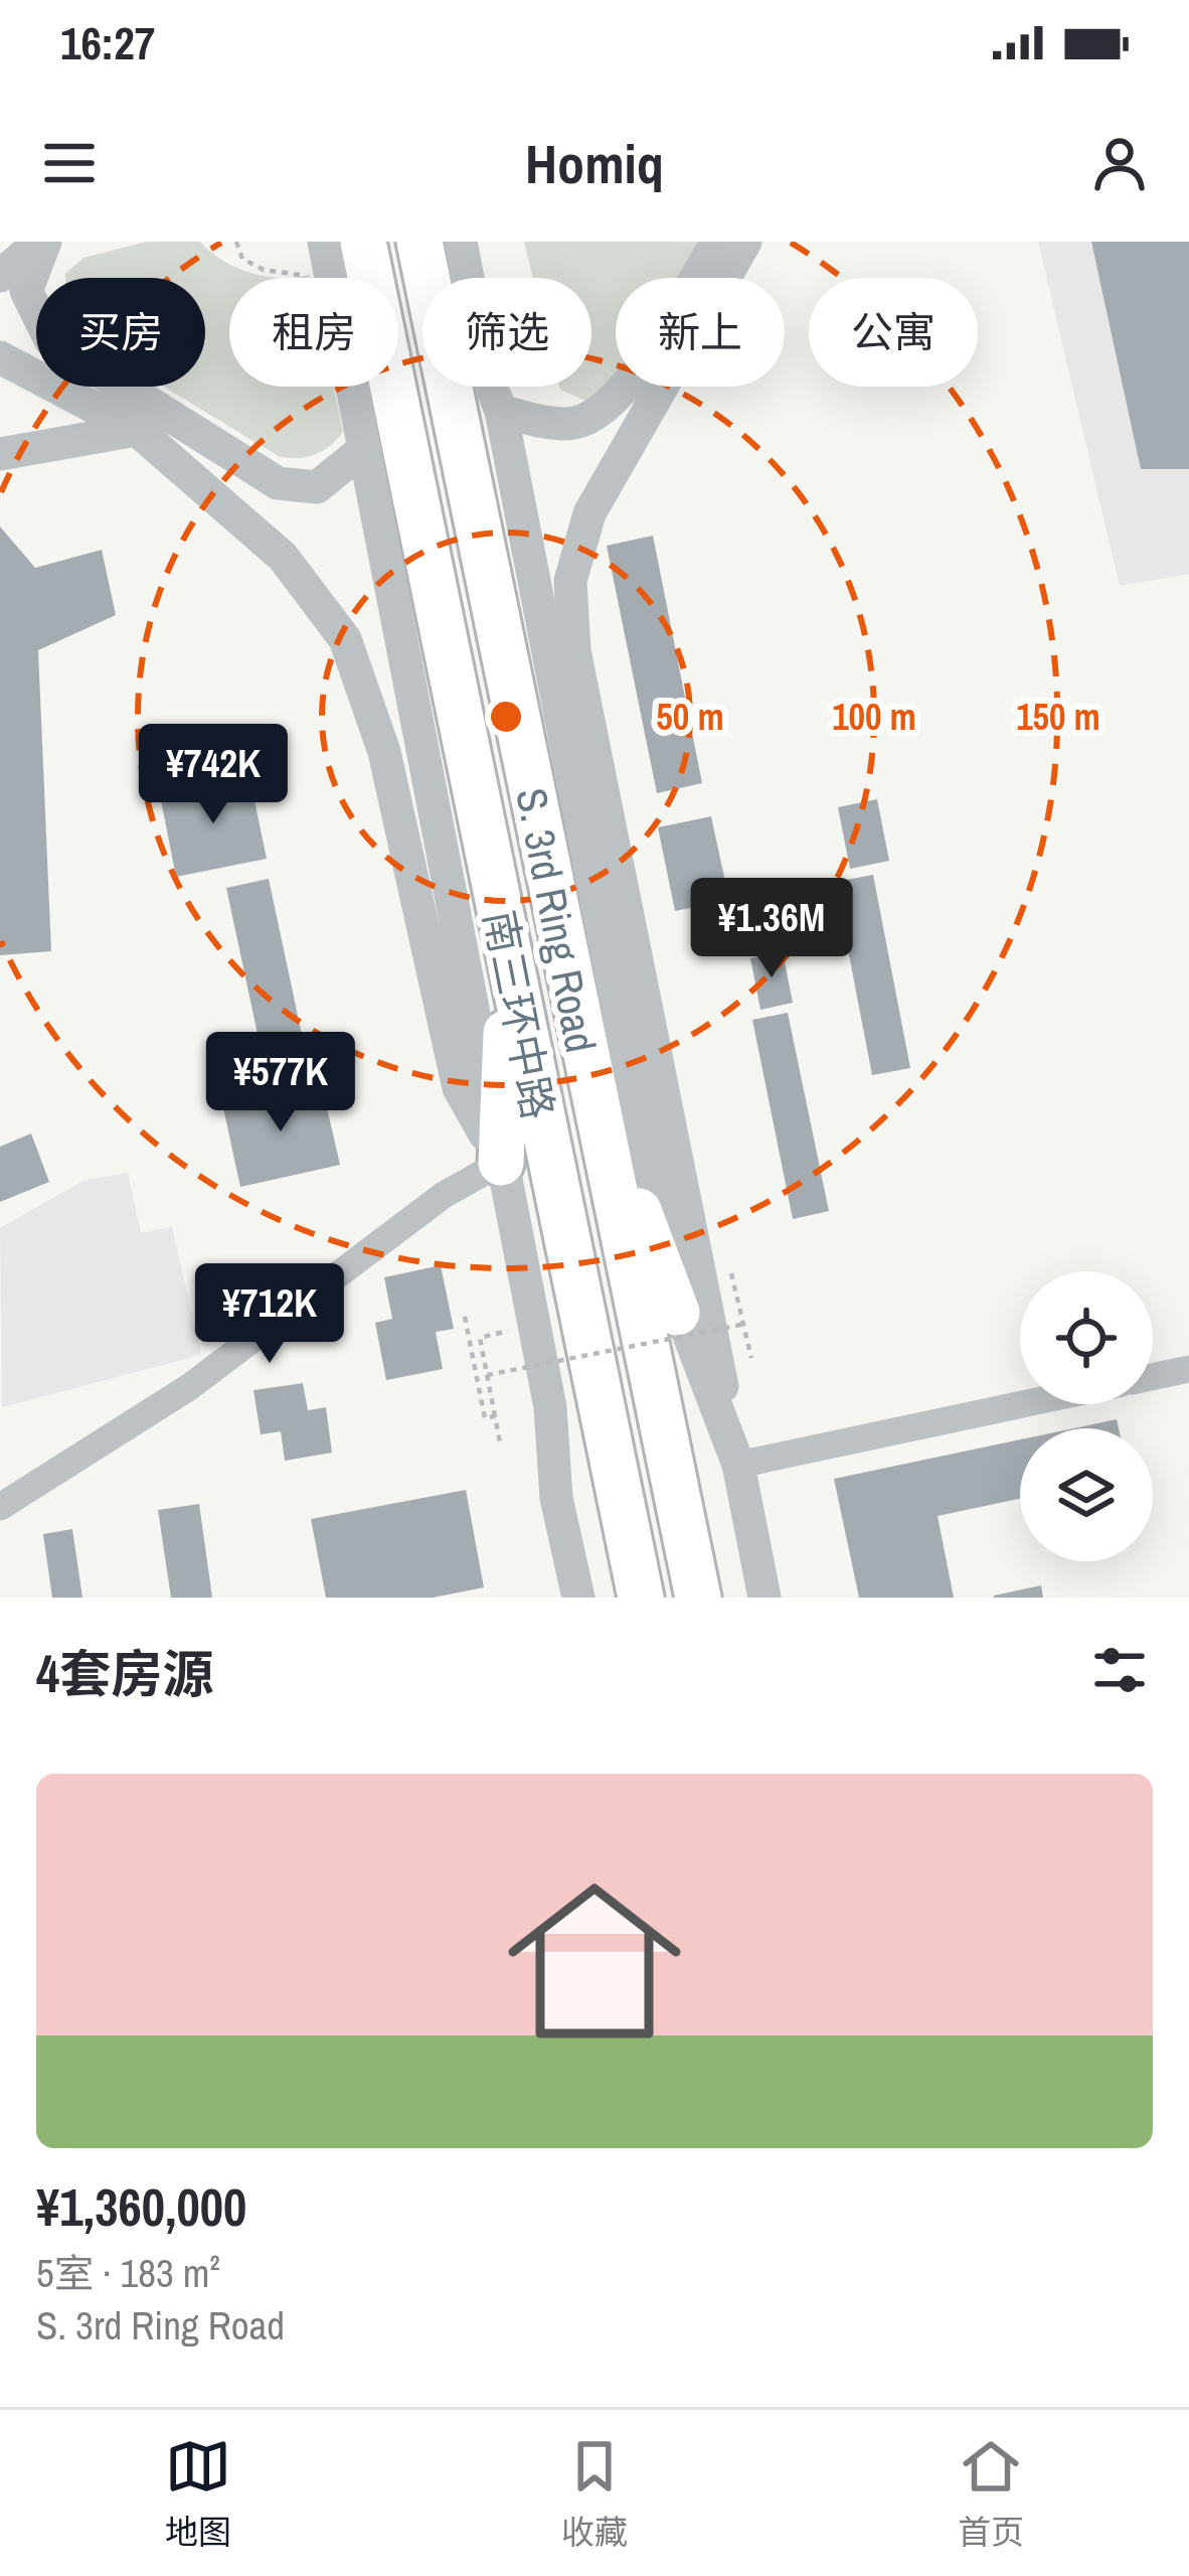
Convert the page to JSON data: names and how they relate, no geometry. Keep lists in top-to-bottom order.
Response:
{
  "streets": {
    "highway": ["S. 3rd Ring Road"],
    "street": ["南三环中路"]
  },
  "page": {
    "status": "16:27",
    "header": "Homiq",
    "chip": [
      "买房",
      "租房",
      "筛选",
      "新上",
      "公寓"
    ],
    "price": [
      "¥742K",
      "¥1.36M",
      "¥577K",
      "¥712K"
    ],
    "heading": "4套房源",
    "list": [
      {
        "name": "¥1,360,000",
        "note": "5室 · 183 m² · S. 3rd Ring Road"
      }
    ],
    "tabs": ["地图", "收藏", "首页"]
  },
  "rings": ["50 m", "100 m", "150 m"]
}
